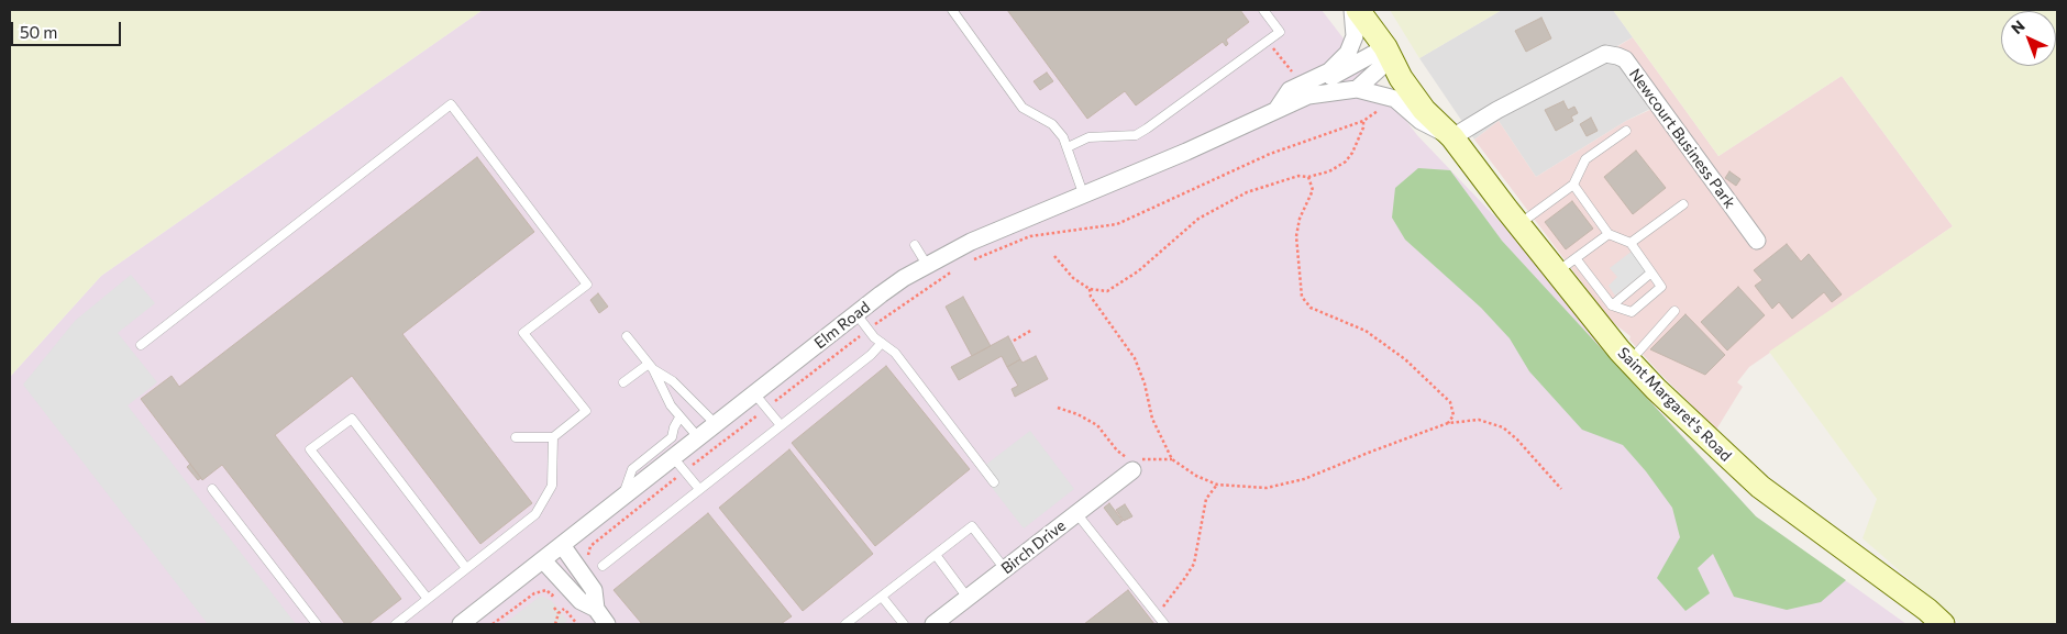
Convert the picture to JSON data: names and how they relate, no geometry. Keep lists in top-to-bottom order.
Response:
{
  "streets": {
    "main road": ["Saint Margaret's Road"],
    "street": ["Newcourt Business Park", "Elm Road", "Birch Drive"]
  },
  "crossings": [
    ["Newcourt Business Park", "Elm Road"],
    ["Newcourt Business Park", "Saint Margaret's Road"],
    ["Elm Road", "Saint Margaret's Road"]
  ],
  "scale_bar": "50 m",
  "north": "top left"
}
